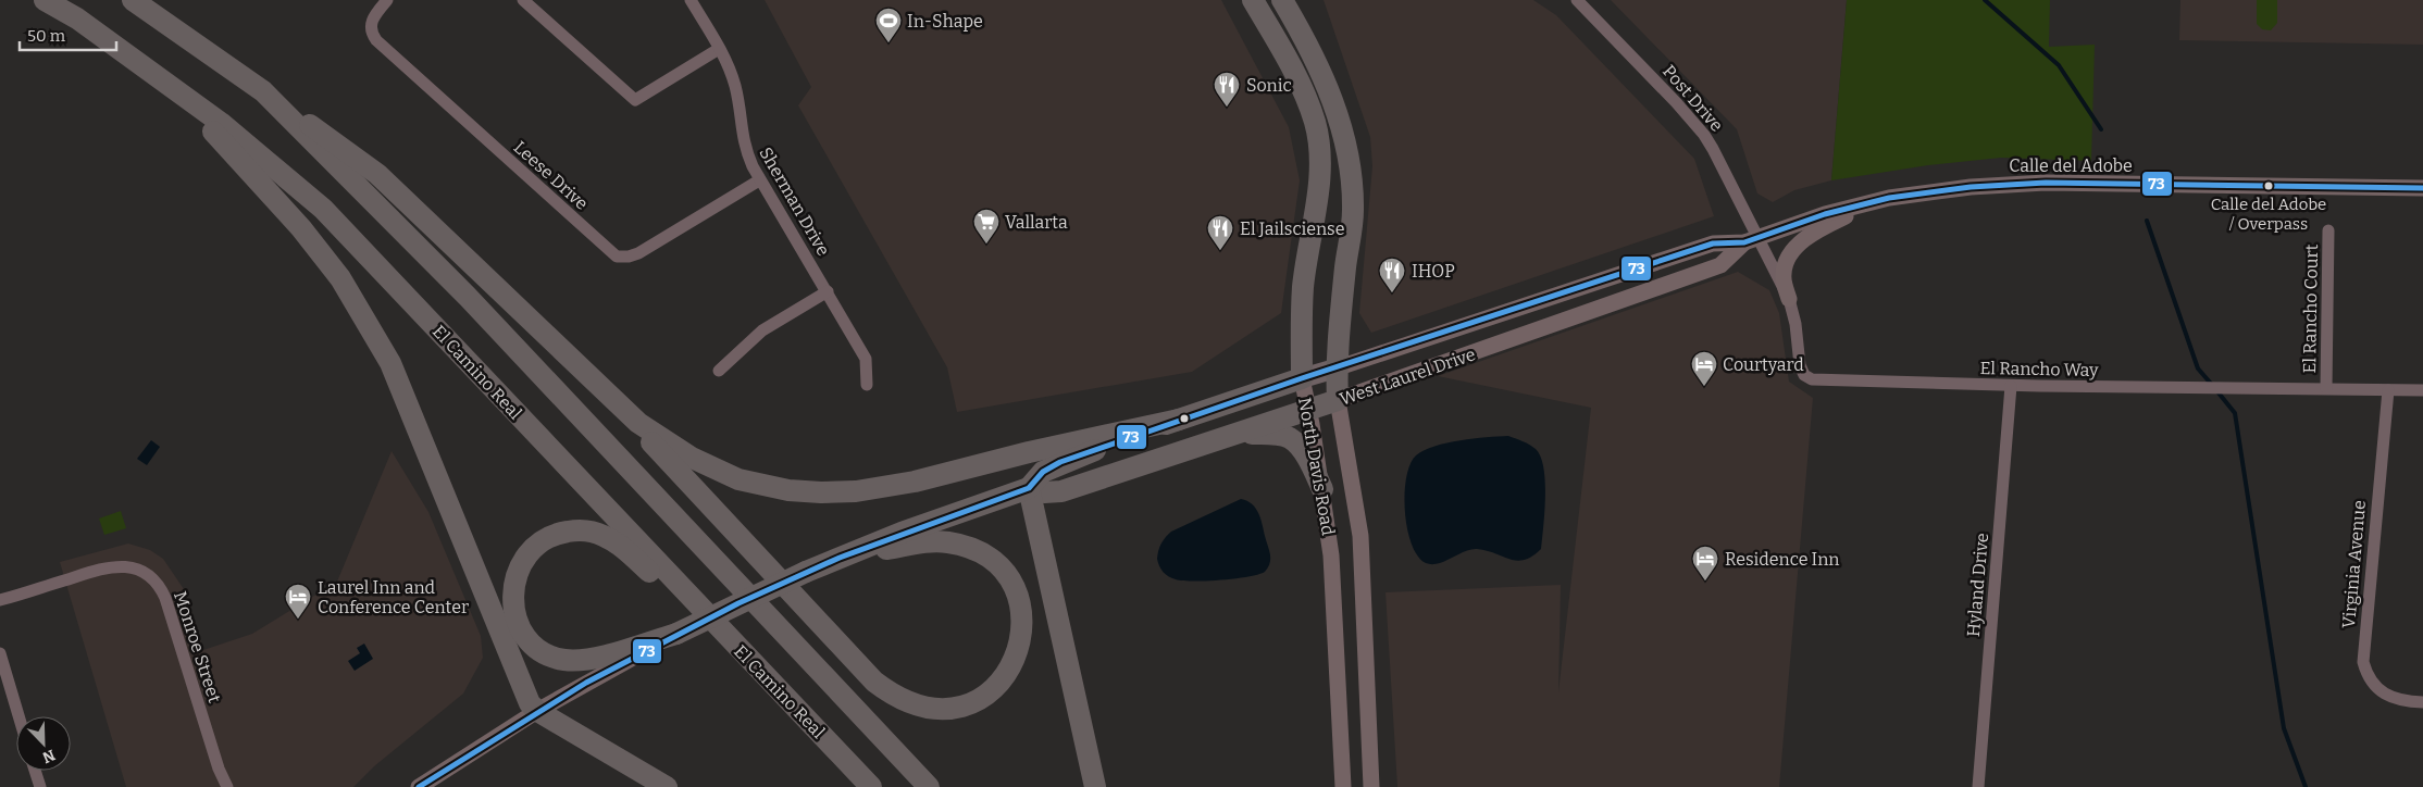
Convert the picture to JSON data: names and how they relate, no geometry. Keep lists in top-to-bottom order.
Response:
{
  "streets": {
    "highway": ["El Camino Real", "West Laurel Drive", "North Davis Road"],
    "street": [
      "Post Drive",
      "Calle del Adobe",
      "Leese Drive",
      "Sherman Drive",
      "El Rancho Court",
      "El Rancho Way",
      "Virginia Avenue",
      "Hyland Drive",
      "Monroe Street"
    ]
  },
  "crossings": [
    ["Post Drive", "Calle del Adobe"],
    ["Post Drive", "El Rancho Way"],
    ["Post Drive", "West Laurel Drive"],
    ["Calle del Adobe", "El Rancho Way"],
    ["Calle del Adobe", "West Laurel Drive"],
    ["Leese Drive", "Sherman Drive"],
    ["El Rancho Court", "El Rancho Way"],
    ["El Rancho Way", "West Laurel Drive"],
    ["El Rancho Way", "Virginia Avenue"],
    ["El Rancho Way", "Hyland Drive"],
    ["West Laurel Drive", "North Davis Road"]
  ],
  "places": {
    "sports": ["In-Shape"],
    "restaurant": ["Sonic", "El Jailsciense", "IHOP"],
    "other": ["Calle del Adobe / Overpass"],
    "supermarket": ["Vallarta"],
    "hotel": ["Courtyard", "Residence Inn", "Laurel Inn and Conference Center"]
  },
  "lines": ["transit line 73"],
  "scale_bar": "50 m",
  "north": "bottom right"
}
